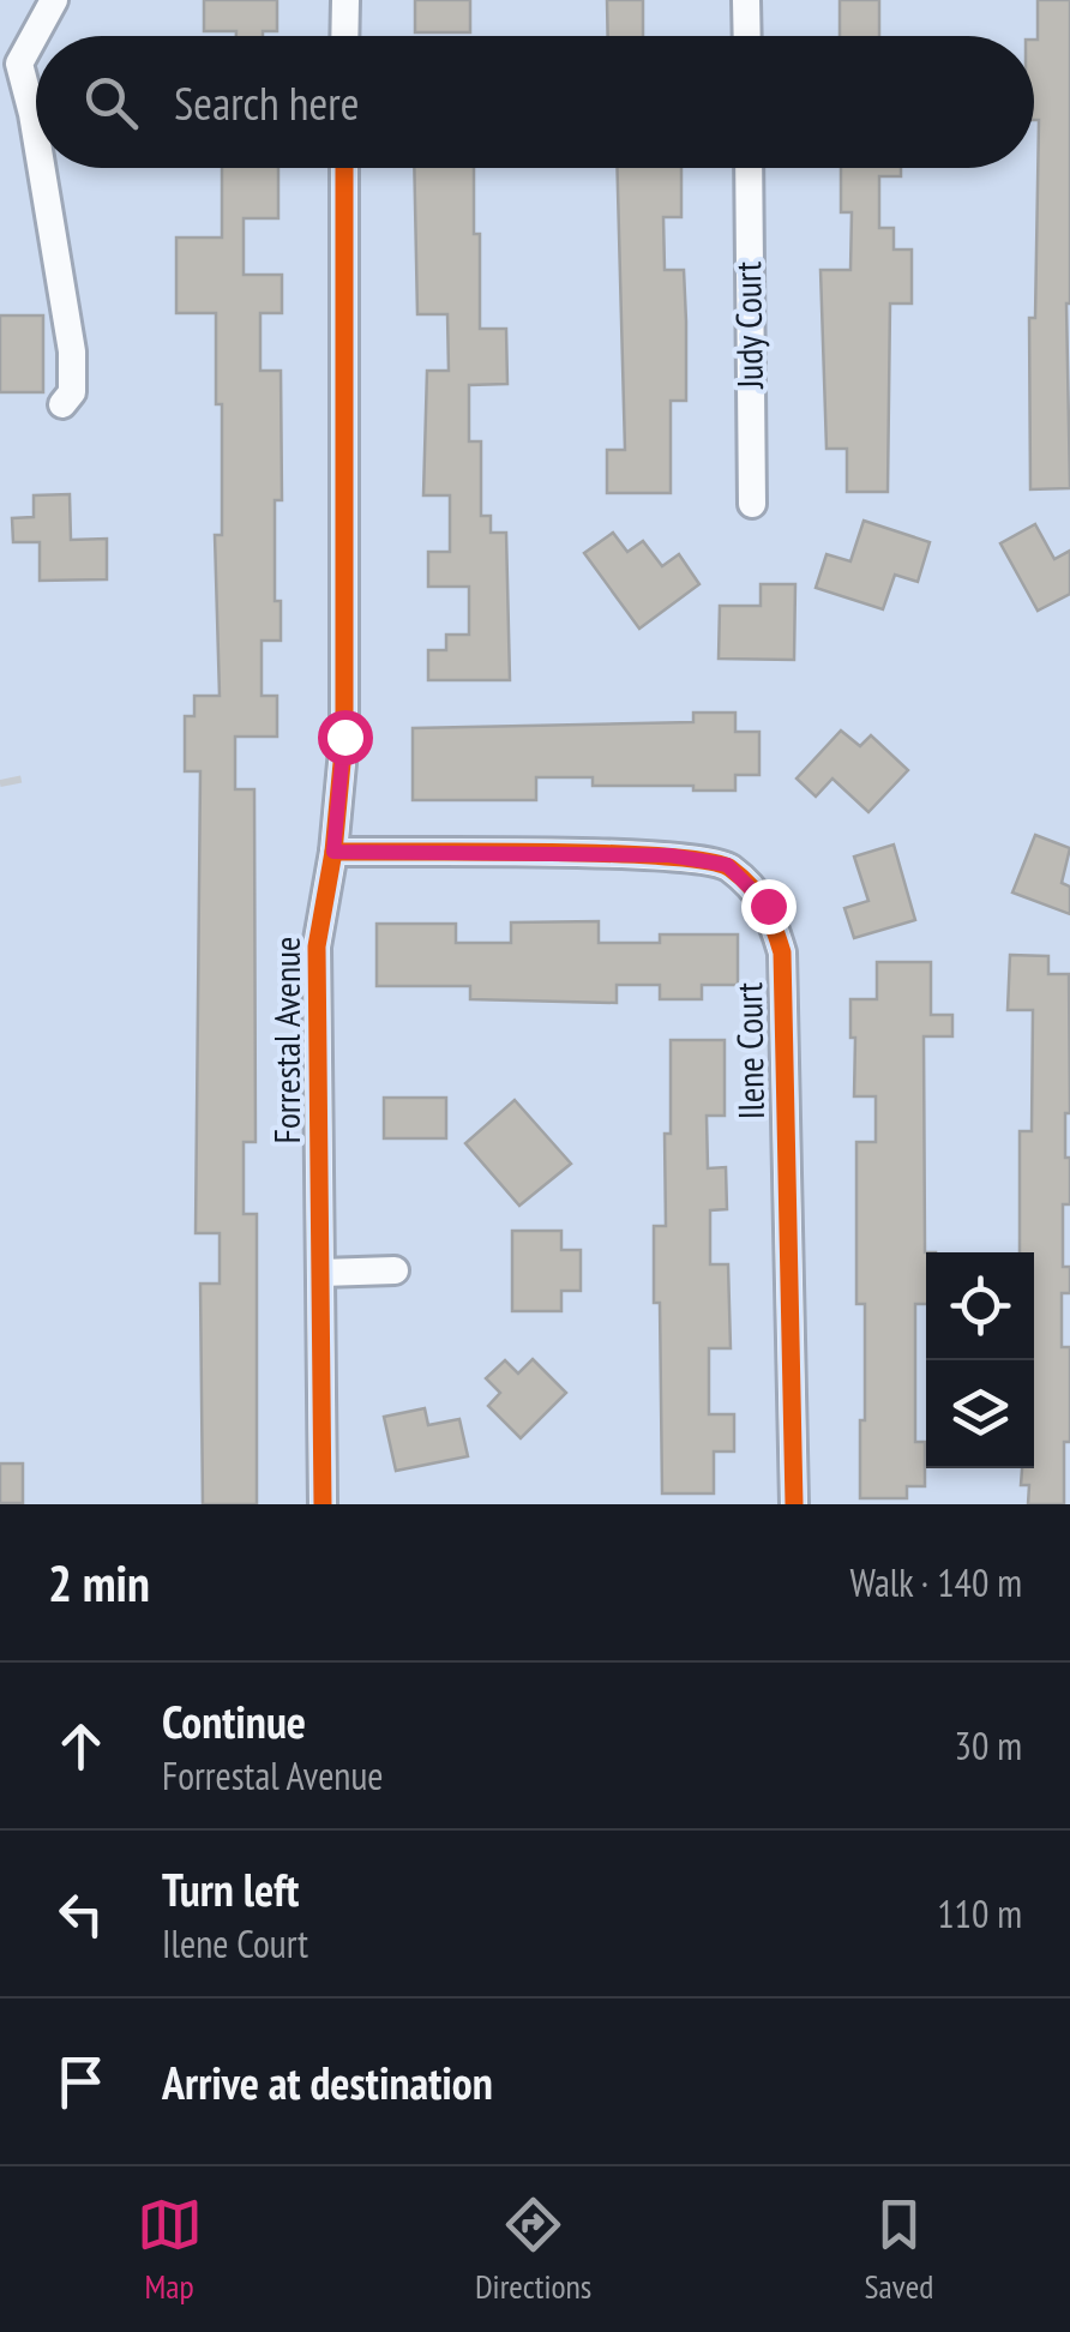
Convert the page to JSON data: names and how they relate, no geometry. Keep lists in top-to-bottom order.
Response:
{
  "streets": {
    "street": ["Judy Court", "Forrestal Avenue", "Ilene Court"]
  },
  "crossings": [
    ["Forrestal Avenue", "Ilene Court"]
  ],
  "page": {
    "search": "Search here",
    "heading": ["2 min", "Walk · 140 m"],
    "list": [
      ["Continue", "Forrestal Avenue", "30 m"],
      ["Turn left", "Ilene Court", "110 m"],
      "Arrive at destination"
    ],
    "nav": ["Map", "Directions", "Saved"]
  }
}
